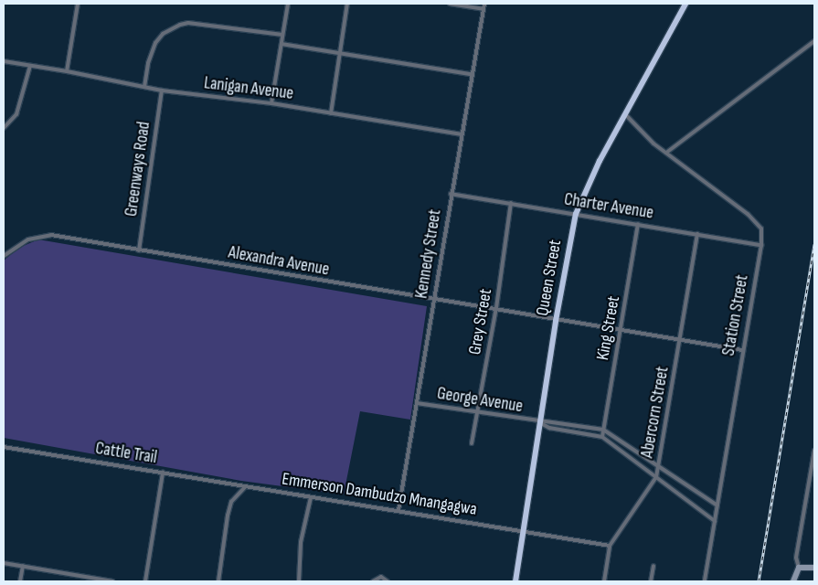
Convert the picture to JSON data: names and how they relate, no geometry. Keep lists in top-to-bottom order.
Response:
{
  "streets": {
    "highway": ["Queen Street"],
    "street": [
      "Lanigan Avenue",
      "Greenways Road",
      "Charter Avenue",
      "Kennedy Street",
      "Alexandra Avenue",
      "Station Street",
      "Grey Street",
      "King Street",
      "George Avenue",
      "Abercorn Street",
      "Cattle Trail",
      "Emmerson Dambudzo Mnangagwa"
    ]
  },
  "crossings": [
    ["Lanigan Avenue", "Greenways Road"],
    ["Lanigan Avenue", "Kennedy Street"],
    ["Greenways Road", "Alexandra Avenue"],
    ["Charter Avenue", "Kennedy Street"],
    ["Charter Avenue", "Queen Street"],
    ["Charter Avenue", "Station Street"],
    ["Charter Avenue", "Grey Street"],
    ["Charter Avenue", "King Street"],
    ["Charter Avenue", "Abercorn Street"],
    ["Kennedy Street", "Alexandra Avenue"],
    ["Kennedy Street", "George Avenue"],
    ["Kennedy Street", "Emmerson Dambudzo Mnangagwa"],
    ["Alexandra Avenue", "Queen Street"],
    ["Alexandra Avenue", "Station Street"],
    ["Alexandra Avenue", "Grey Street"],
    ["Alexandra Avenue", "King Street"],
    ["Alexandra Avenue", "Abercorn Street"],
    ["Queen Street", "Station Street"],
    ["Queen Street", "George Avenue"],
    ["Queen Street", "Emmerson Dambudzo Mnangagwa"],
    ["Station Street", "George Avenue"],
    ["Grey Street", "George Avenue"],
    ["King Street", "George Avenue"],
    ["George Avenue", "Abercorn Street"],
    ["Abercorn Street", "Emmerson Dambudzo Mnangagwa"],
    ["Cattle Trail", "Emmerson Dambudzo Mnangagwa"]
  ]
}
